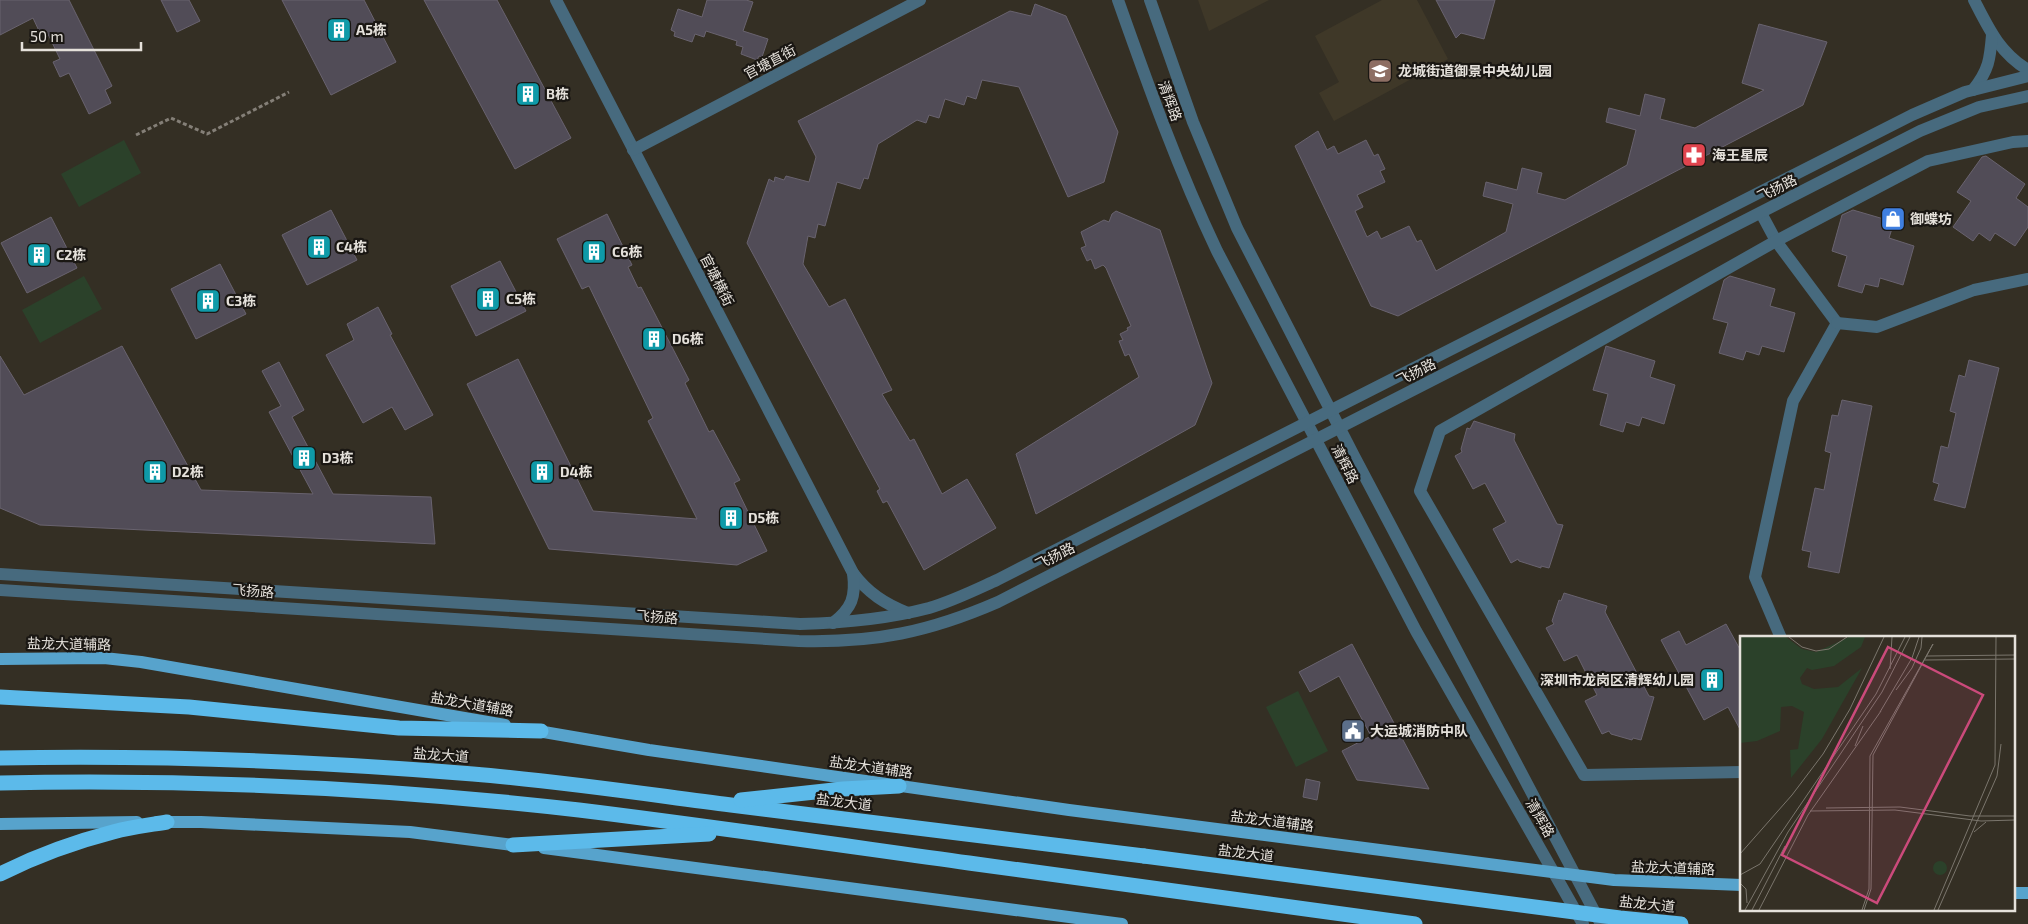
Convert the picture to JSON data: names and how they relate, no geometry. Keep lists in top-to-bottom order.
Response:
{
  "streets": {
    "highway": ["盐龙大道"],
    "main road": ["盐龙大道辅路"],
    "street": [
      "官塘直街",
      "清辉路",
      "飞扬路",
      "官塘横街"
    ]
  },
  "crossings": [
    ["官塘直街", "官塘横街"],
    ["清辉路", "飞扬路"],
    ["清辉路", "盐龙大道辅路"],
    ["飞扬路", "官塘横街"]
  ],
  "places": {
    "building": [
      "A5栋",
      "B栋",
      "C4栋",
      "C6栋",
      "C2栋",
      "C5栋",
      "C3栋",
      "D6栋",
      "D3栋",
      "D2栋",
      "D4栋",
      "D5栋",
      "深圳市龙岗区清辉幼儿园"
    ],
    "school or university": ["龙城街道御景中央幼儿园"],
    "pharmacy": ["海王星辰"],
    "shop": ["御蝶坊"],
    "public building": ["大运城消防中队"]
  },
  "scale_bar": "50 m"
}
